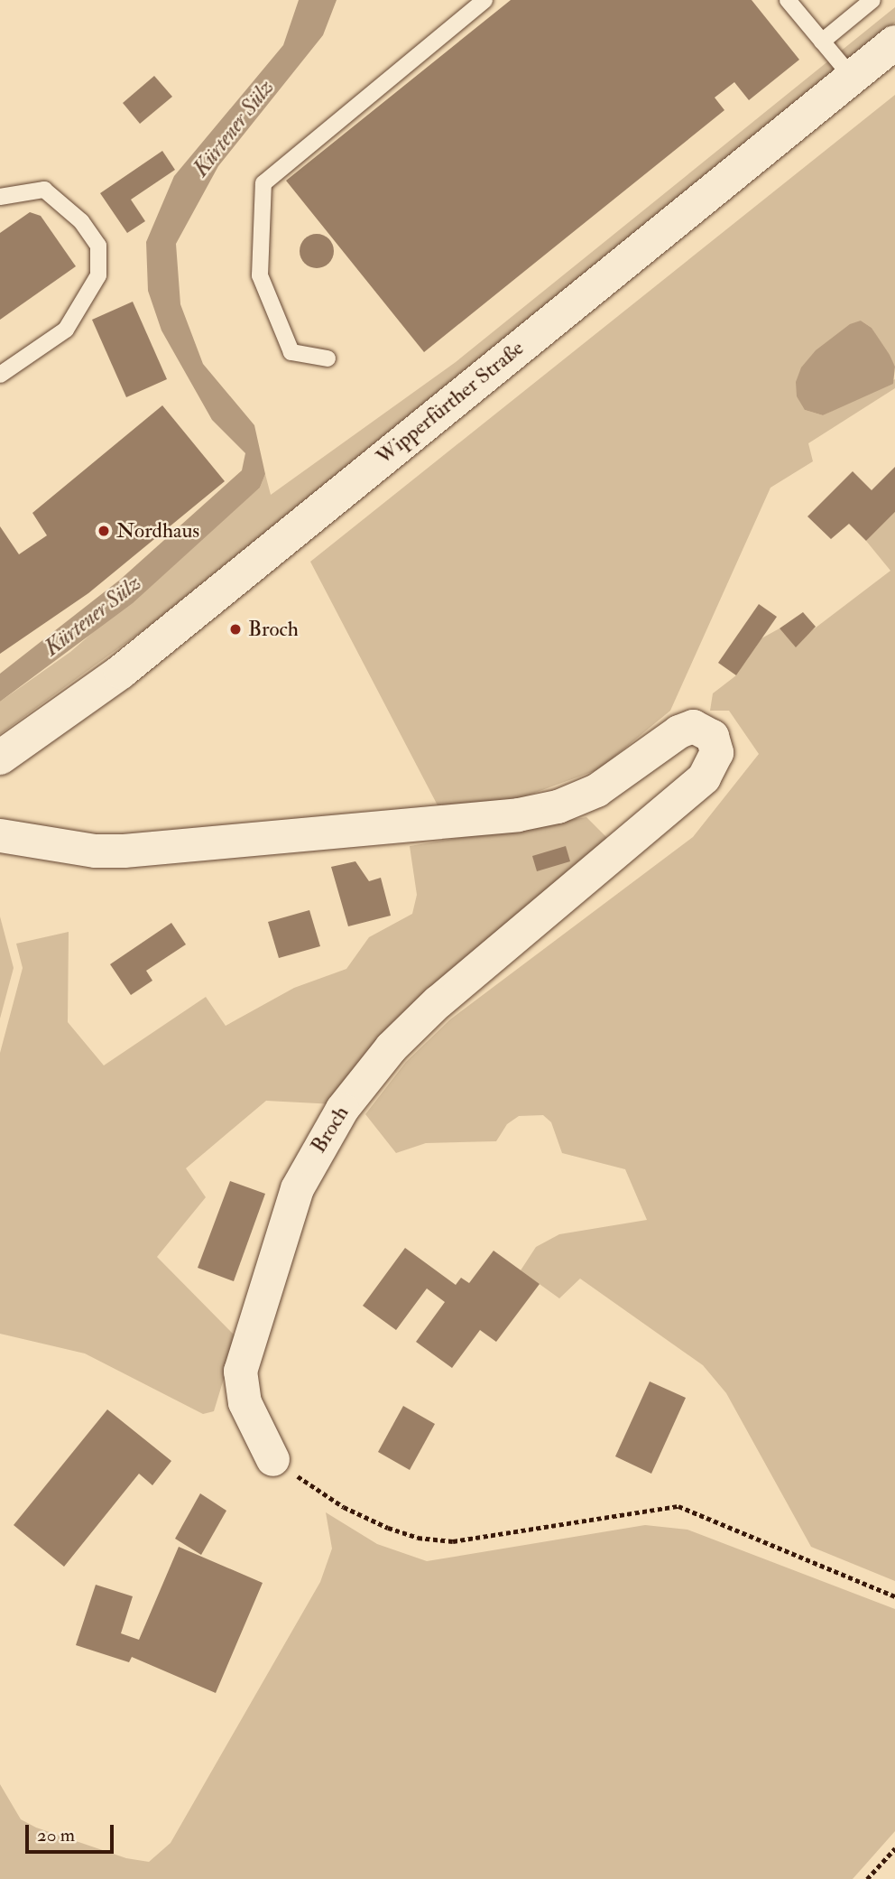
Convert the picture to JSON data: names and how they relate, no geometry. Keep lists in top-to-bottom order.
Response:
{
  "streets": {
    "main road": ["Wipperfürther Straße"],
    "street": ["Broch"]
  },
  "water": ["Kürtener Sülz"],
  "places": ["Nordhaus", "Broch"],
  "scale_bar": "20 m"
}
